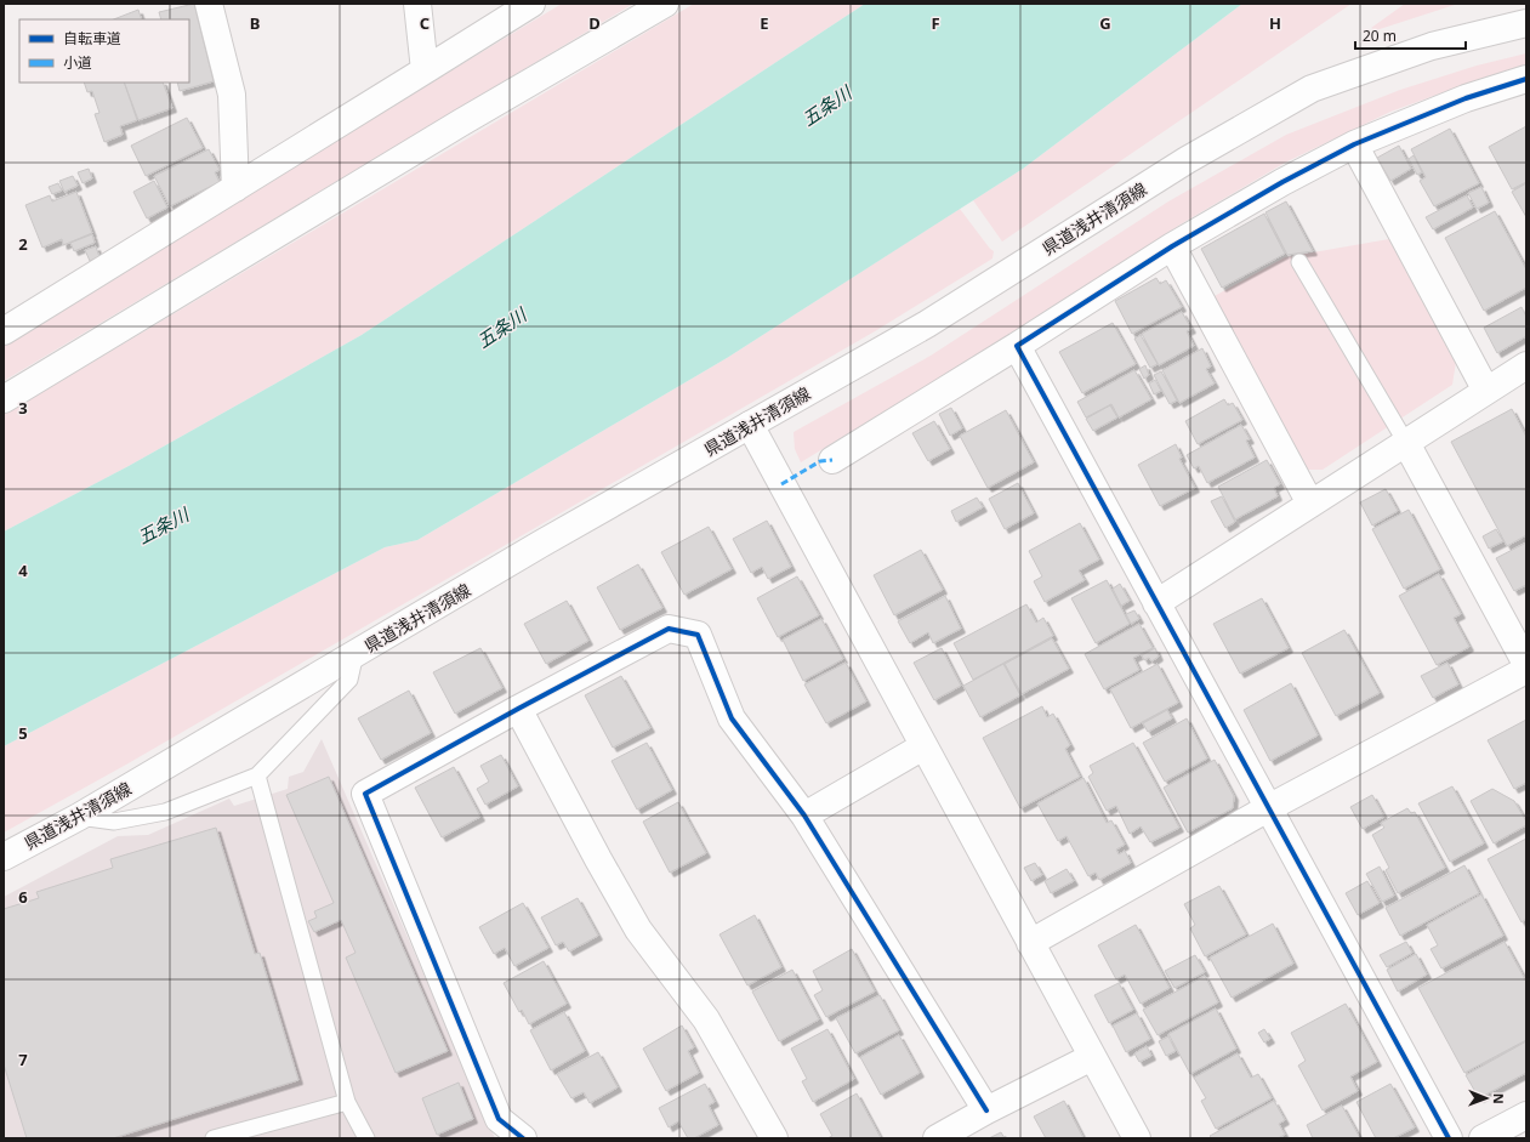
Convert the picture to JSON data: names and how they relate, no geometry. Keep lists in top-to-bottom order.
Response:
{
  "streets": {
    "street": ["県道浅井清須線"]
  },
  "water": ["五条川"],
  "legend": ["自転車道", "小道"],
  "scale_bar": "20 m",
  "north": "right",
  "grid": {
    "columns": [
      "B",
      "C",
      "D",
      "E",
      "F",
      "G",
      "H"
    ],
    "rows": [
      "2",
      "3",
      "4",
      "5",
      "6",
      "7"
    ]
  }
}
